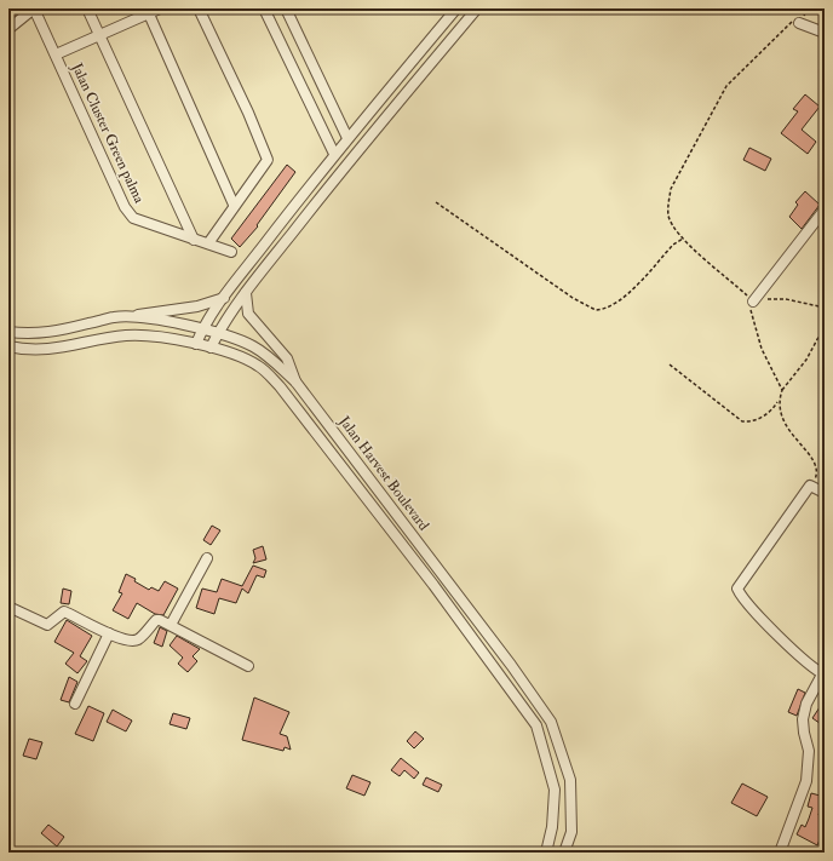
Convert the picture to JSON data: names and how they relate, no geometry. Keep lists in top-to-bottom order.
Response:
{
  "streets": {
    "street": ["Jalan Cluster Green palma", "Jalan Harvest Boulevard"]
  }
}
